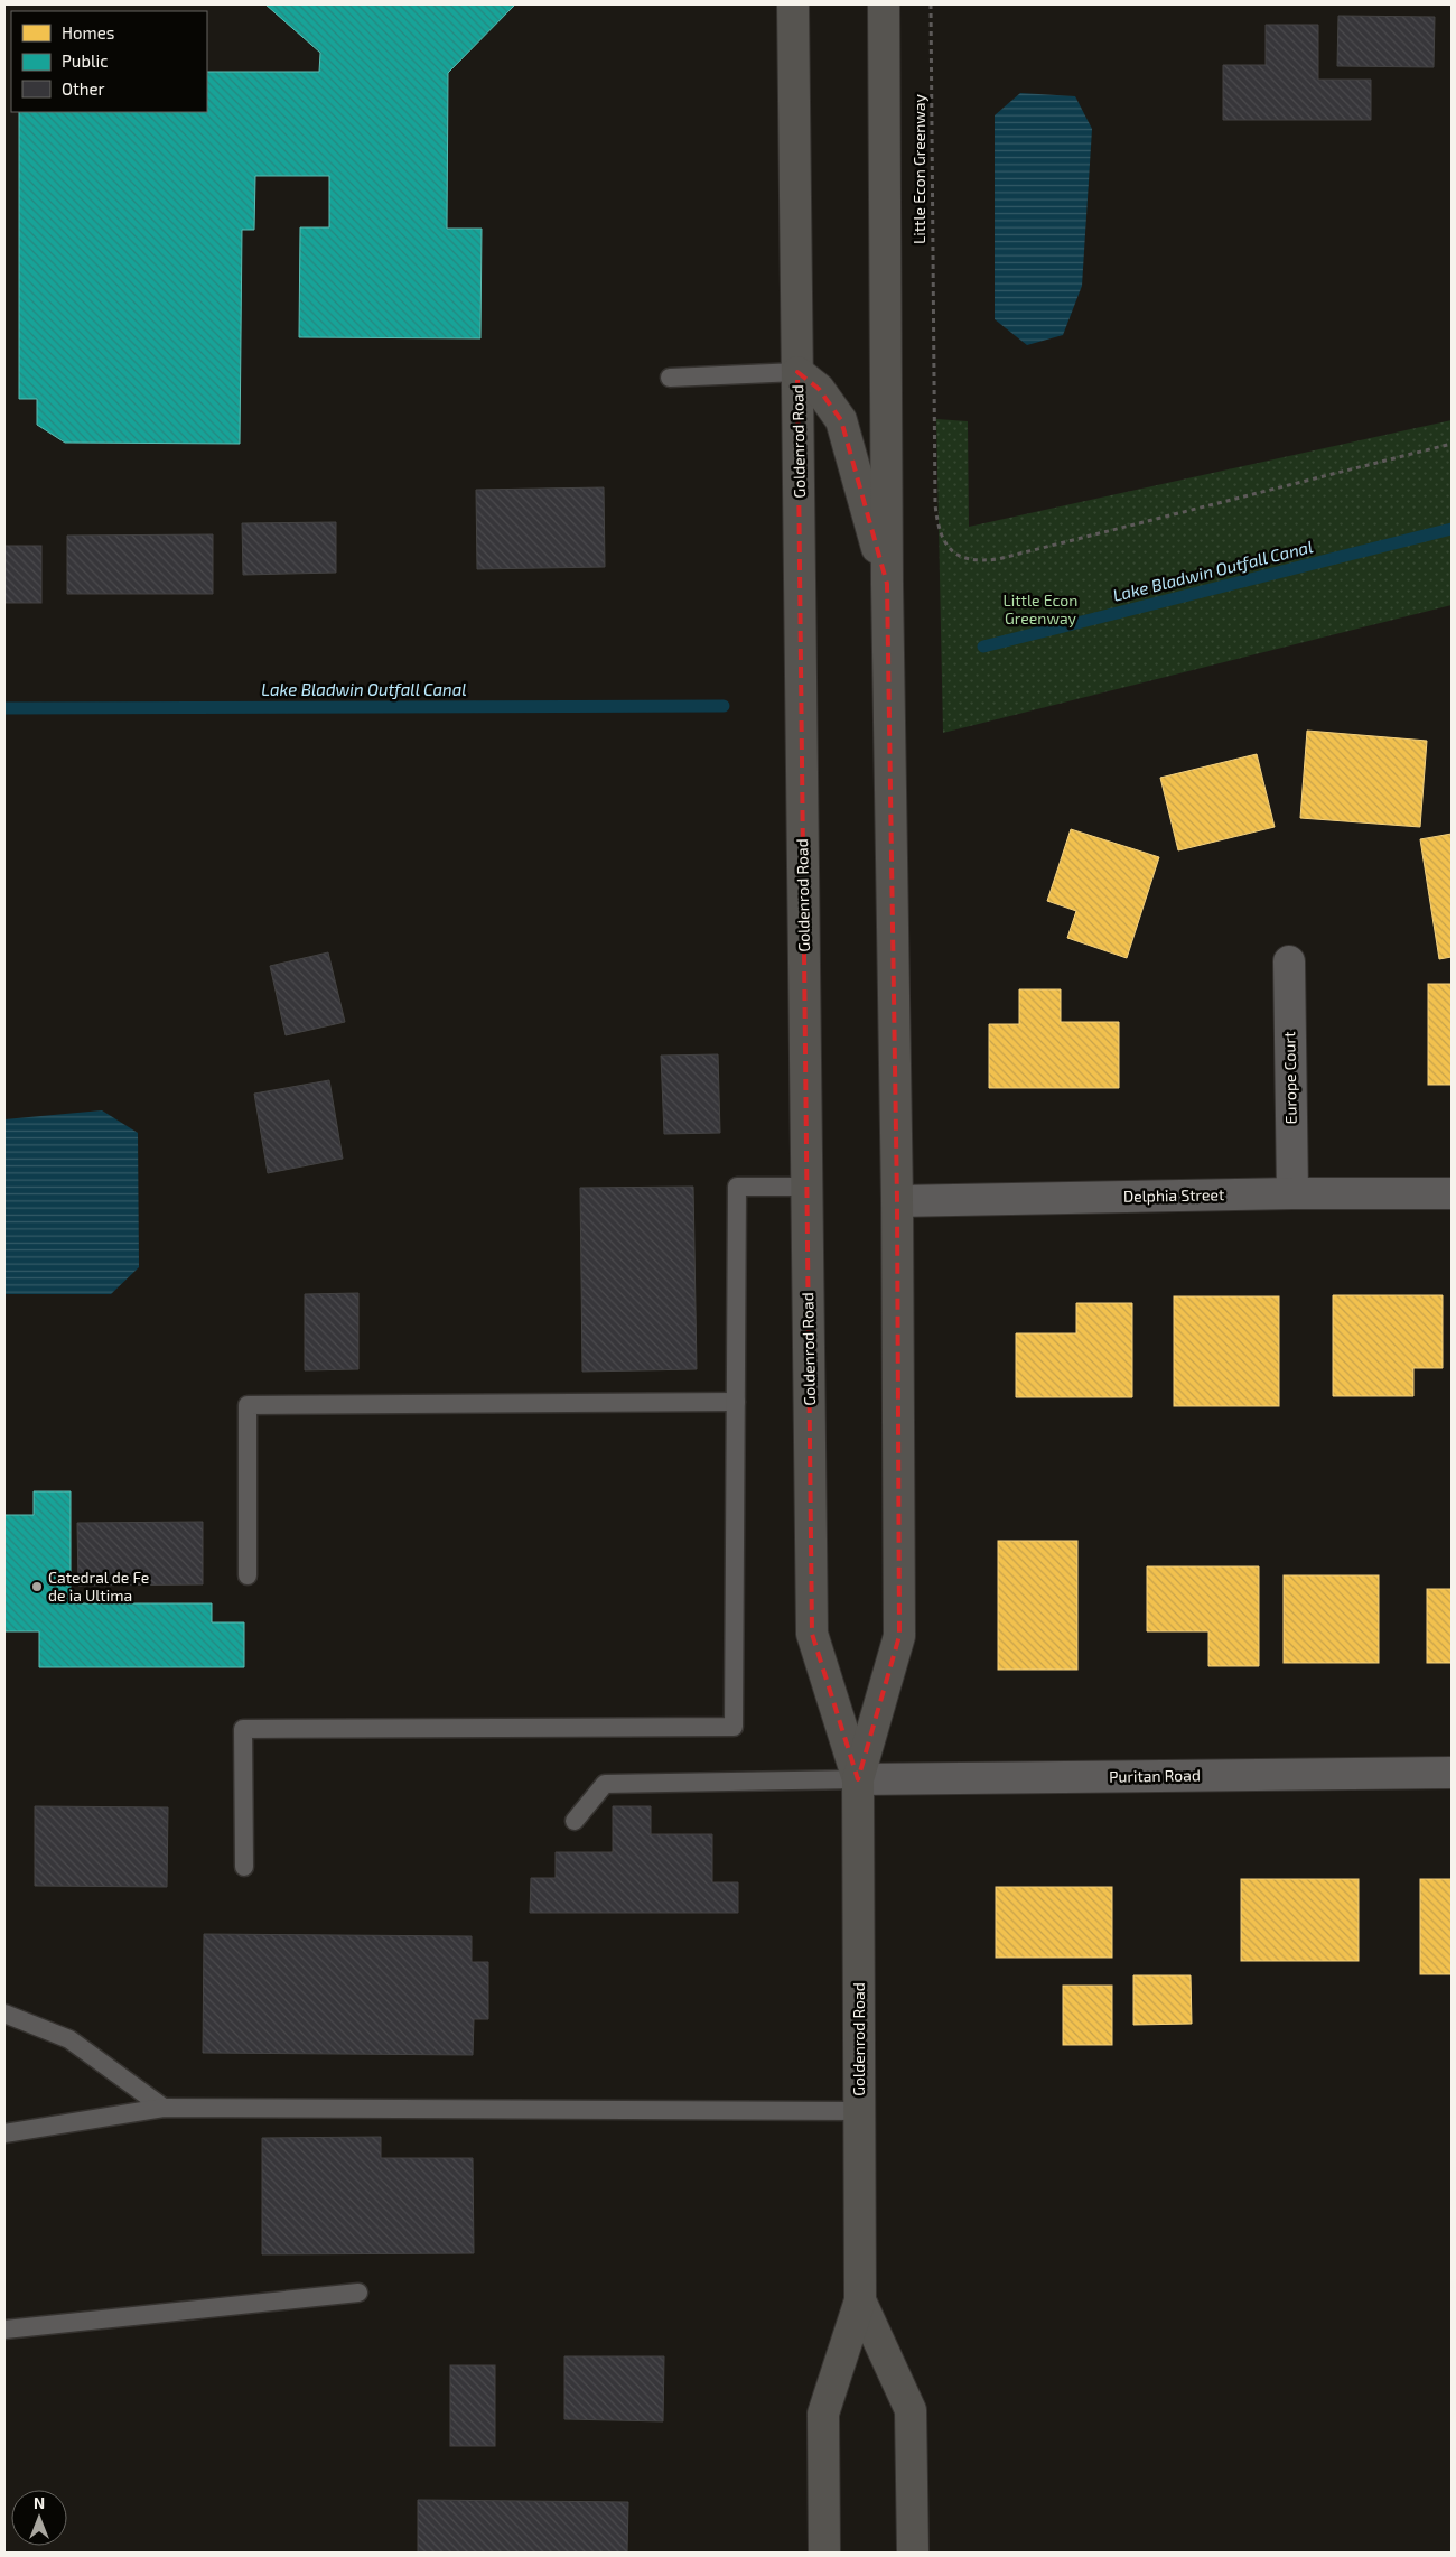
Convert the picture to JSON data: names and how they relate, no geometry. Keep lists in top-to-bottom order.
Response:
{
  "streets": {
    "main road": ["Goldenrod Road"],
    "street": ["Europe Court", "Delphia Street", "Puritan Road"],
    "path": ["Little Econ Greenway"]
  },
  "crossings": [
    ["Goldenrod Road", "Delphia Street"],
    ["Goldenrod Road", "Puritan Road"],
    ["Europe Court", "Delphia Street"]
  ],
  "water": ["Lake Bladwin Outfall Canal"],
  "parks": ["Little Econ Greenway"],
  "places": ["Catedral de Fe de ia Ultima"],
  "legend": ["Homes", "Public", "Other"],
  "north": "top"
}
